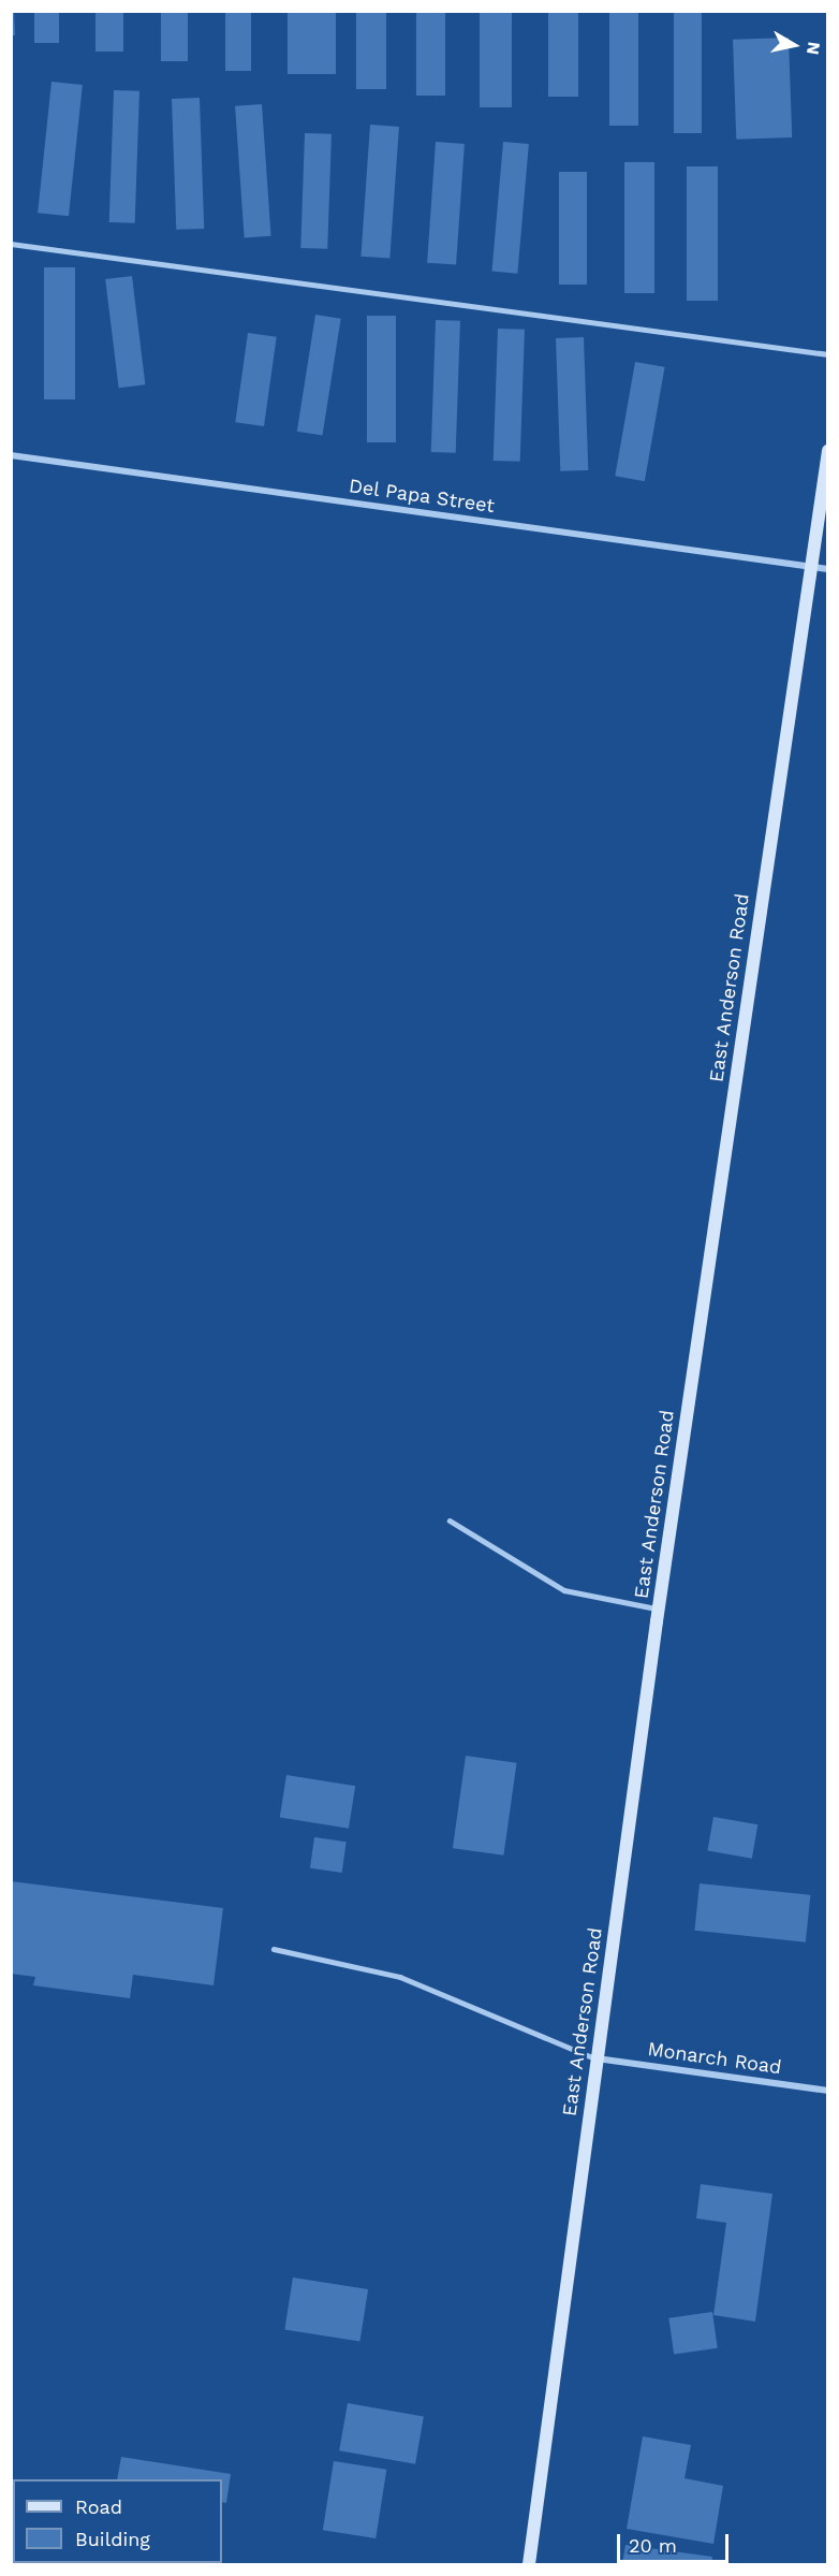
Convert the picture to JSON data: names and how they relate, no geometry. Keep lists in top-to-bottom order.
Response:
{
  "streets": {
    "street": ["Del Papa Street", "East Anderson Road", "Monarch Road"]
  },
  "crossings": [
    ["Del Papa Street", "East Anderson Road"],
    ["East Anderson Road", "Monarch Road"]
  ],
  "legend": ["Road", "Building"],
  "scale_bar": "20 m",
  "north": "right"
}
